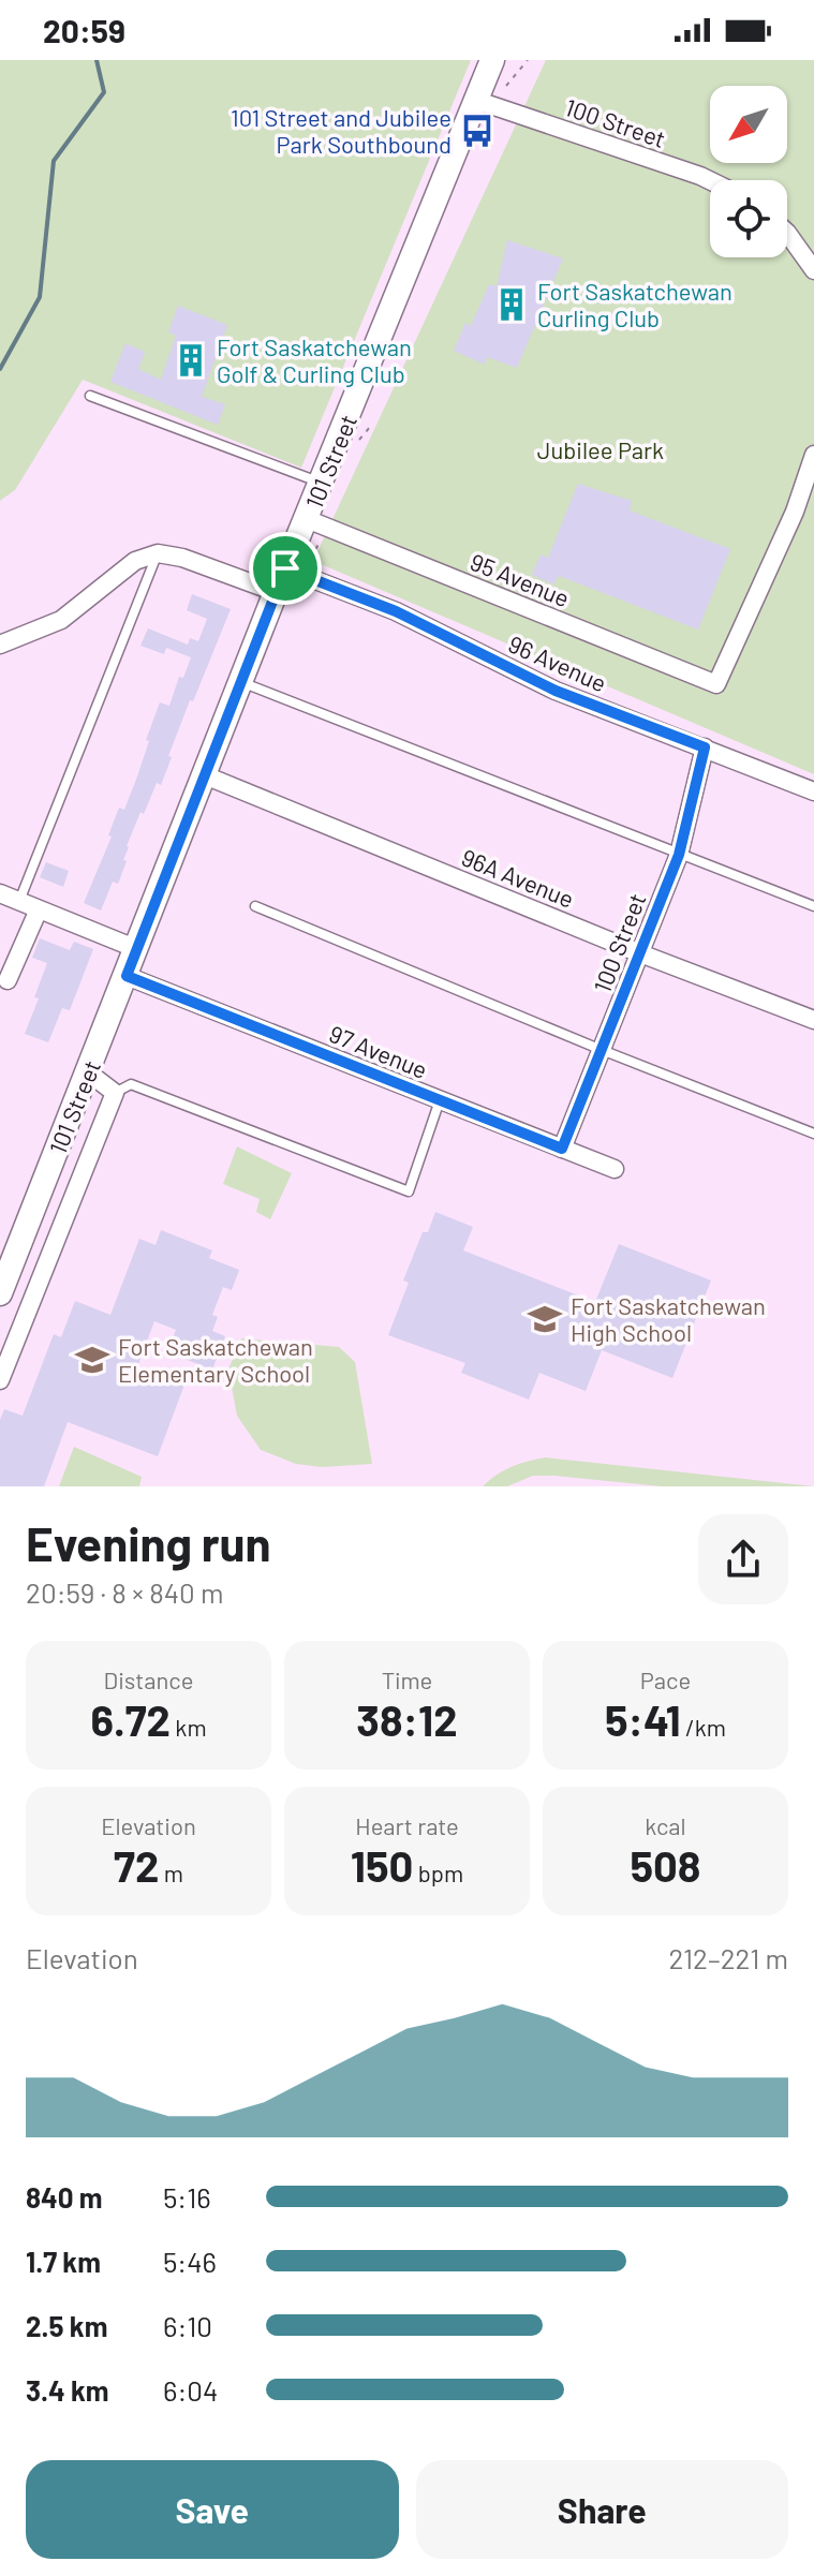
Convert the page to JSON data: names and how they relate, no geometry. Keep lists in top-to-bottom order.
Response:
{
  "streets": {
    "street": [
      "100 Street",
      "101 Street",
      "95 Avenue",
      "96 Avenue",
      "96A Avenue",
      "97 Avenue"
    ]
  },
  "crossings": [
    ["100 Street", "101 Street"],
    ["100 Street", "96 Avenue"],
    ["100 Street", "96A Avenue"],
    ["100 Street", "97 Avenue"],
    ["101 Street", "95 Avenue"],
    ["101 Street", "96 Avenue"],
    ["101 Street", "96A Avenue"],
    ["101 Street", "97 Avenue"]
  ],
  "parks": ["Jubilee Park"],
  "places": {
    "bus stop": ["101 Street and Jubilee Park Southbound"],
    "building": ["Fort Saskatchewan Curling Club", "Fort Saskatchewan Golf & Curling Club"],
    "school or university": ["Fort Saskatchewan High School", "Fort Saskatchewan Elementary School"]
  },
  "north": "bottom left",
  "page": {
    "status": "20:59",
    "heading": ["Evening run", "20:59 · 8 × 840 m"],
    "stats": [
      ["Distance", "6.72 km"],
      ["Time", "38:12"],
      ["Pace", "5:41 /km"],
      ["Elevation", "72 m"],
      ["Heart rate", "150 bpm"],
      ["kcal", "508"]
    ],
    "chart": ["Elevation", "212–221 m"],
    "list": [
      {
        "name": "840 m",
        "note": "5:16"
      },
      {
        "name": "1.7 km",
        "note": "5:46"
      },
      {
        "name": "2.5 km",
        "note": "6:10"
      },
      {
        "name": "3.4 km",
        "note": "6:04"
      }
    ],
    "buttons": ["Save", "Share"]
  }
}
